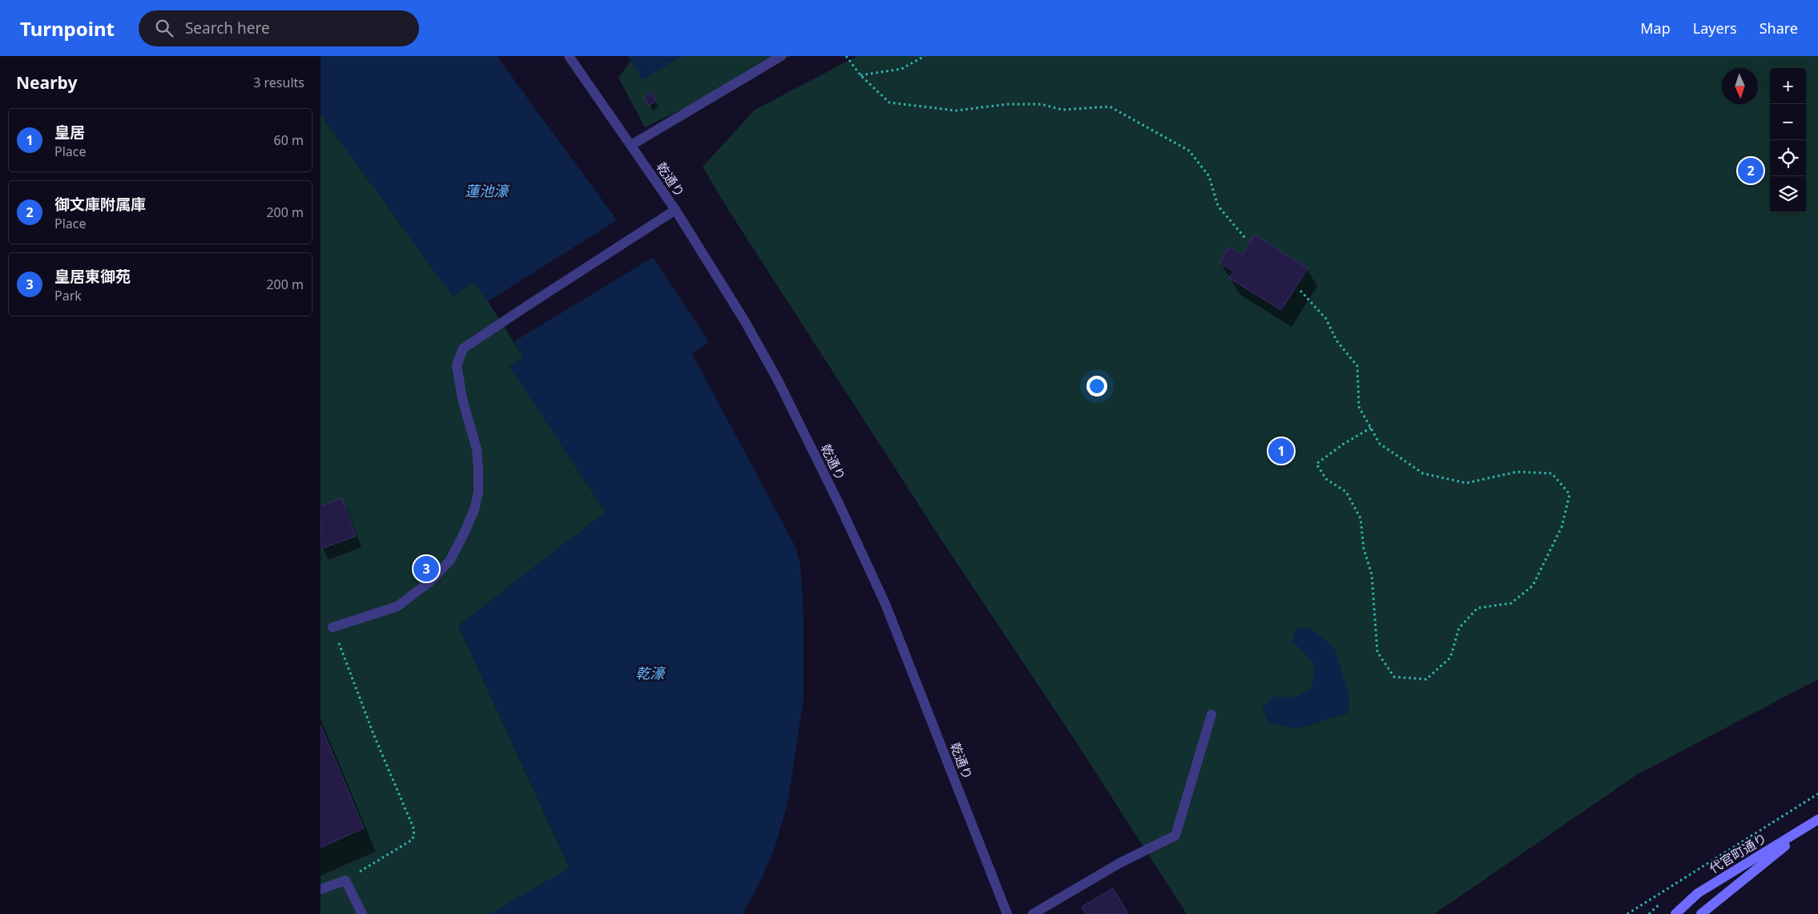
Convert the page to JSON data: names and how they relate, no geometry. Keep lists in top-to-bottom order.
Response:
{
  "streets": {
    "street": ["乾通り", "代官町通り"]
  },
  "water": ["蓮池濠", "乾濠"],
  "north": "bottom",
  "page": {
    "header": "Turnpoint",
    "search": "Search here",
    "nav": ["Map", "Layers", "Share"],
    "heading": ["Nearby", "3 results"],
    "map_buttons": ["+", "−"],
    "list": [
      {
        "mark": "1",
        "name": "皇居",
        "note": "Place",
        "value": "60 m"
      },
      {
        "mark": "2",
        "name": "御文庫附属庫",
        "note": "Place",
        "value": "200 m"
      },
      {
        "mark": "3",
        "name": "皇居東御苑",
        "note": "Park",
        "value": "200 m"
      }
    ],
    "pins": ["2", "1", "3"]
  }
}
